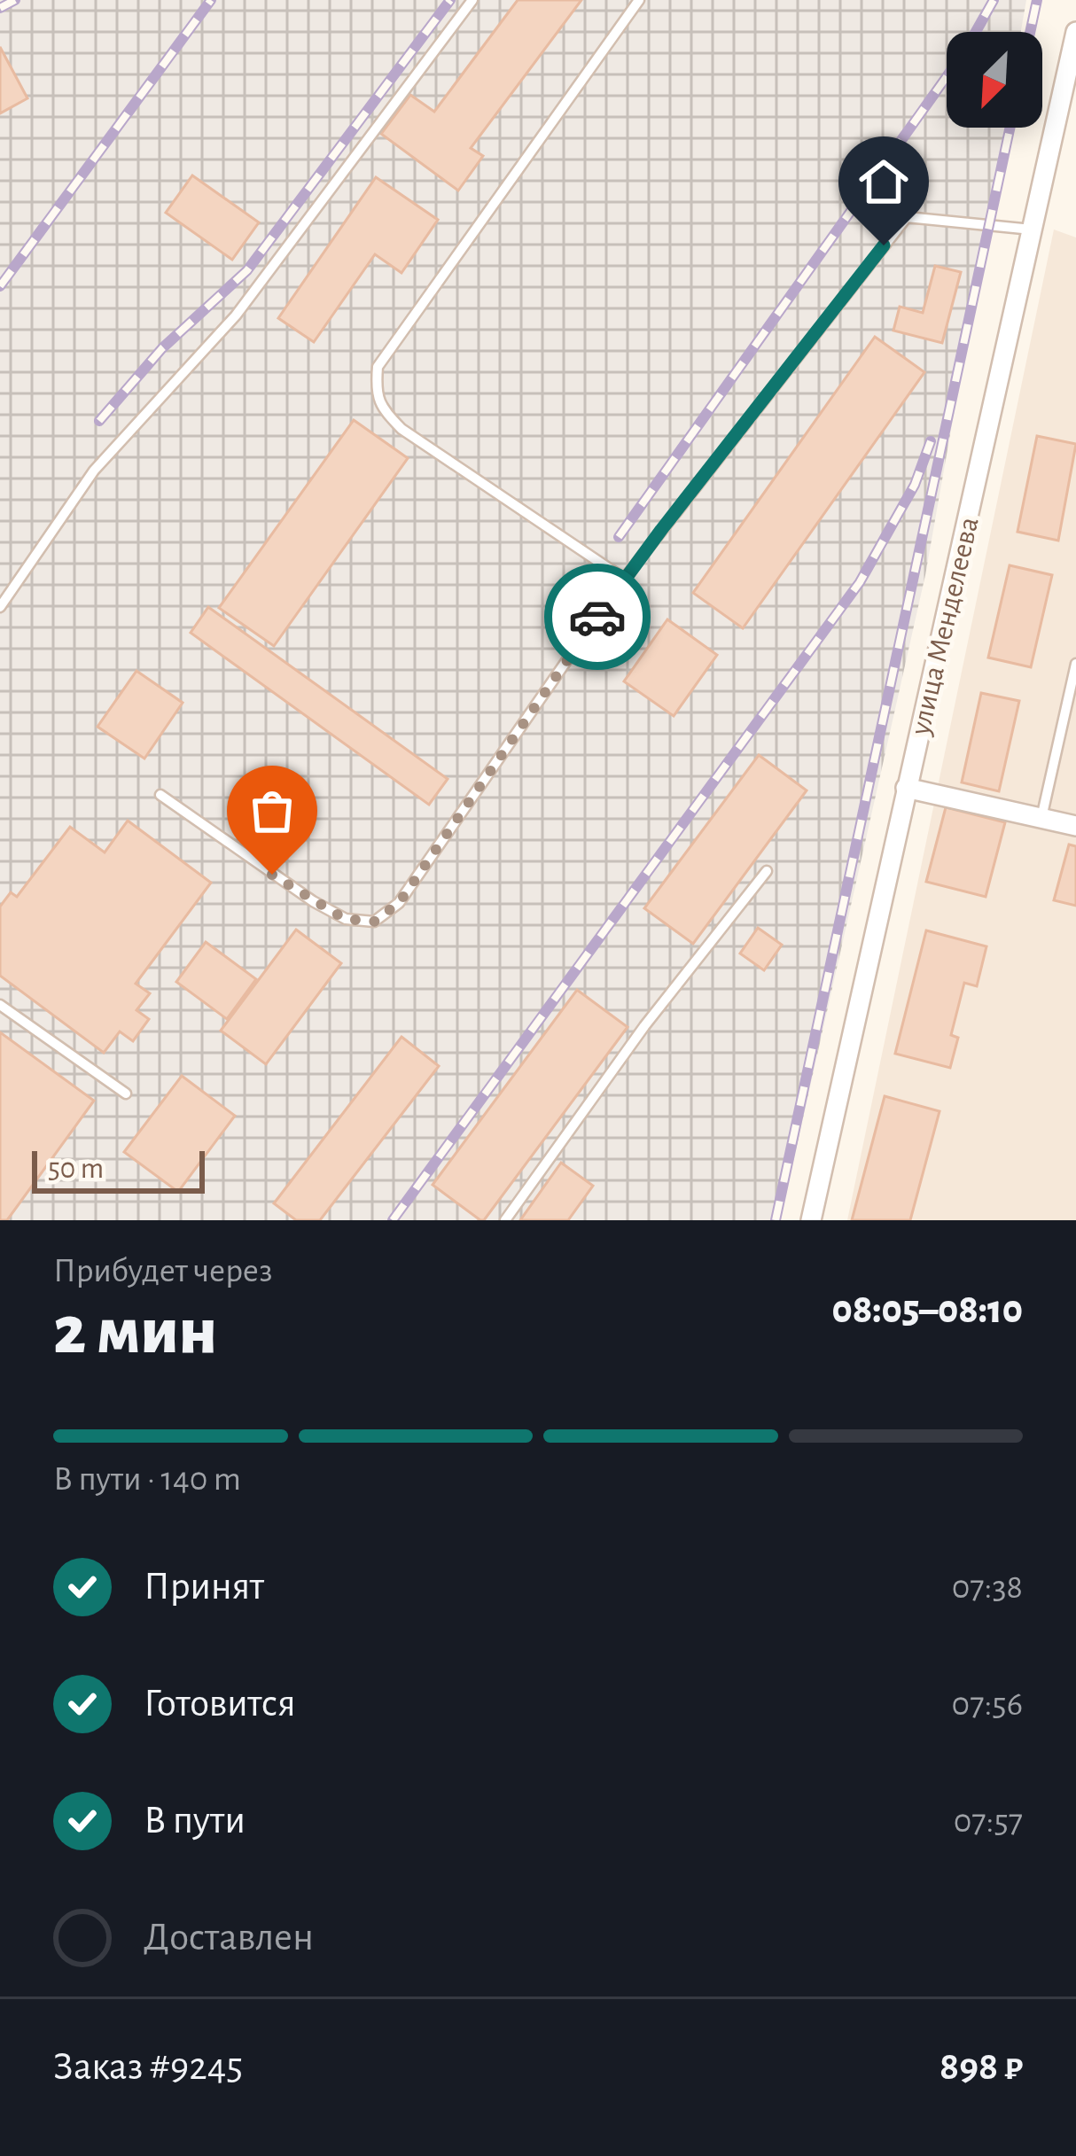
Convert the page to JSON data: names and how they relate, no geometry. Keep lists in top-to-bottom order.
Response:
{
  "streets": {
    "street": ["улица Менделеева"]
  },
  "scale_bar": "50 m",
  "north": "bottom left",
  "page": {
    "scale": "50 m",
    "heading": ["2 мин", "Прибудет через", "08:05–08:10"],
    "panel": ["Заказ #9245", "898 ₽"],
    "bar": "В пути · 140 m",
    "list": [
      ["Принят", "07:38"],
      ["Готовится", "07:56"],
      ["В пути", "07:57"],
      "Доставлен"
    ]
  }
}
